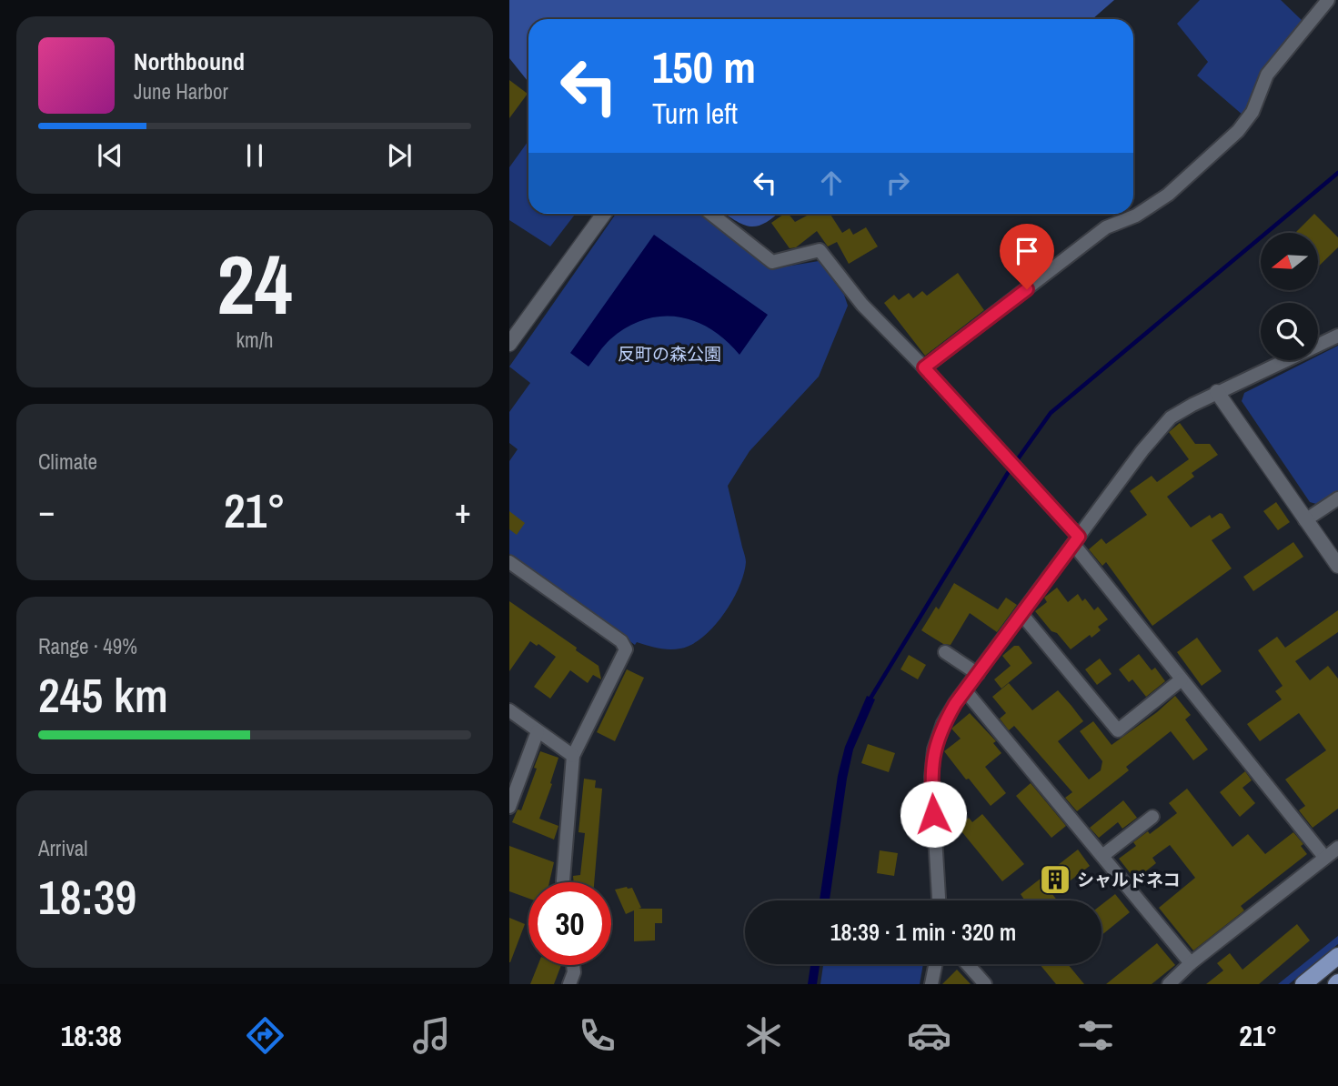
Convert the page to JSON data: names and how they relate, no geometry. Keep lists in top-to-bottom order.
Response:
{
  "parks": ["反町の森公園"],
  "places": {
    "building": ["シャルドネコ"]
  },
  "north": "left",
  "page": {
    "turn": ["150 m", "Turn left"],
    "song": ["Northbound", "June Harbor"],
    "tile": [
      ["24", "km/h"],
      "Climate",
      ["Range · 49%", "245 km"],
      ["Arrival", "18:39"]
    ],
    "heat": ["−", "21°", "+"],
    "limit": "30",
    "trip": "18:39 · 1 min · 320 m",
    "tabs": ["18:38", "21°"]
  }
}
